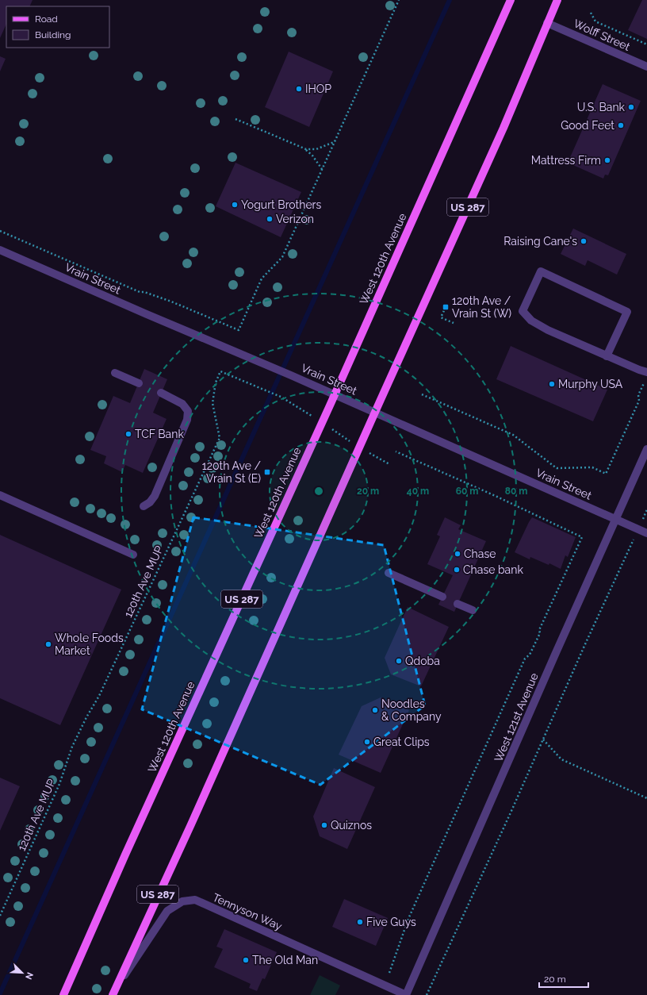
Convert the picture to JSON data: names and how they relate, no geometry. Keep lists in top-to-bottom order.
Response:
{
  "streets": {
    "main road": ["US 287", "West 120th Avenue"],
    "street": [
      "Wolff Street",
      "Vrain Street",
      "West 121st Avenue",
      "Tennyson Way"
    ],
    "path": ["120th Ave MUP"]
  },
  "crossings": [
    ["Wolff Street", "US 287"],
    ["US 287", "Vrain Street"],
    ["US 287", "Tennyson Way"],
    ["West 120th Avenue", "Vrain Street"],
    ["West 120th Avenue", "120th Ave MUP"],
    ["Vrain Street", "West 121st Avenue"],
    ["West 121st Avenue", "Tennyson Way"]
  ],
  "places": {
    "other": [
      "IHOP",
      "U.S. Bank",
      "Good Feet",
      "Mattress Firm",
      "Yogurt Brothers",
      "Verizon",
      "Raising Cane's",
      "Murphy USA",
      "TCF Bank",
      "Chase",
      "Chase bank",
      "Whole Foods Market",
      "Qdoba",
      "Noodles & Company",
      "Great Clips",
      "Quiznos",
      "Five Guys",
      "The Old Man"
    ],
    "transit": ["120th Ave / Vrain St (W)", "120th Ave / Vrain St (E)"]
  },
  "legend": ["Road", "Building"],
  "scale_bar": "20 m",
  "north": "bottom right",
  "rings": [
    "20 m",
    "40 m",
    "60 m",
    "80 m"
  ]
}
